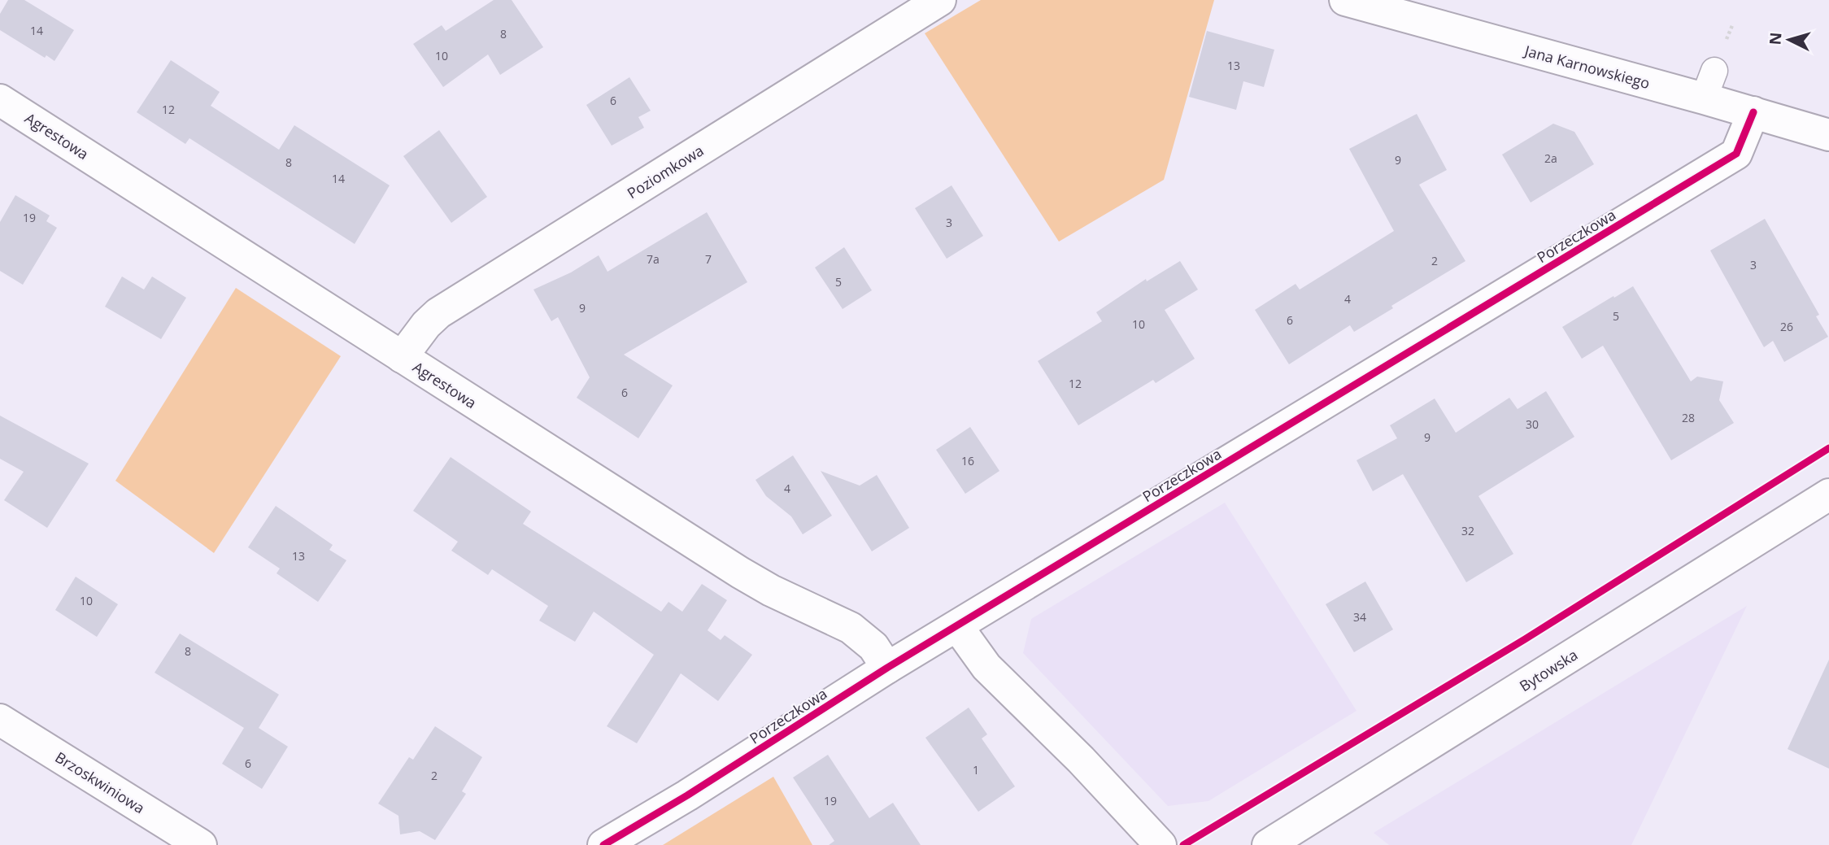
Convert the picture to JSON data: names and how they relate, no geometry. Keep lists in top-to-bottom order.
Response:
{
  "streets": {
    "street": [
      "Jana Karnowskiego",
      "Agrestowa",
      "Poziomkowa",
      "Porzeczkowa",
      "Bytowska",
      "Brzoskwiniowa"
    ]
  },
  "crossings": [
    ["Jana Karnowskiego", "Porzeczkowa"],
    ["Agrestowa", "Poziomkowa"],
    ["Agrestowa", "Porzeczkowa"]
  ],
  "house_numbers": [
    "14",
    "8",
    "10",
    "13",
    "6",
    "12",
    "2a",
    "9",
    "8",
    "14",
    "19",
    "3",
    "7a",
    "7",
    "2",
    "3",
    "5",
    "4",
    "9",
    "5",
    "6",
    "10",
    "26",
    "12",
    "6",
    "28",
    "30",
    "9",
    "16",
    "4",
    "32",
    "13",
    "10",
    "34",
    "8",
    "6",
    "1",
    "2",
    "19"
  ],
  "north": "left"
}
